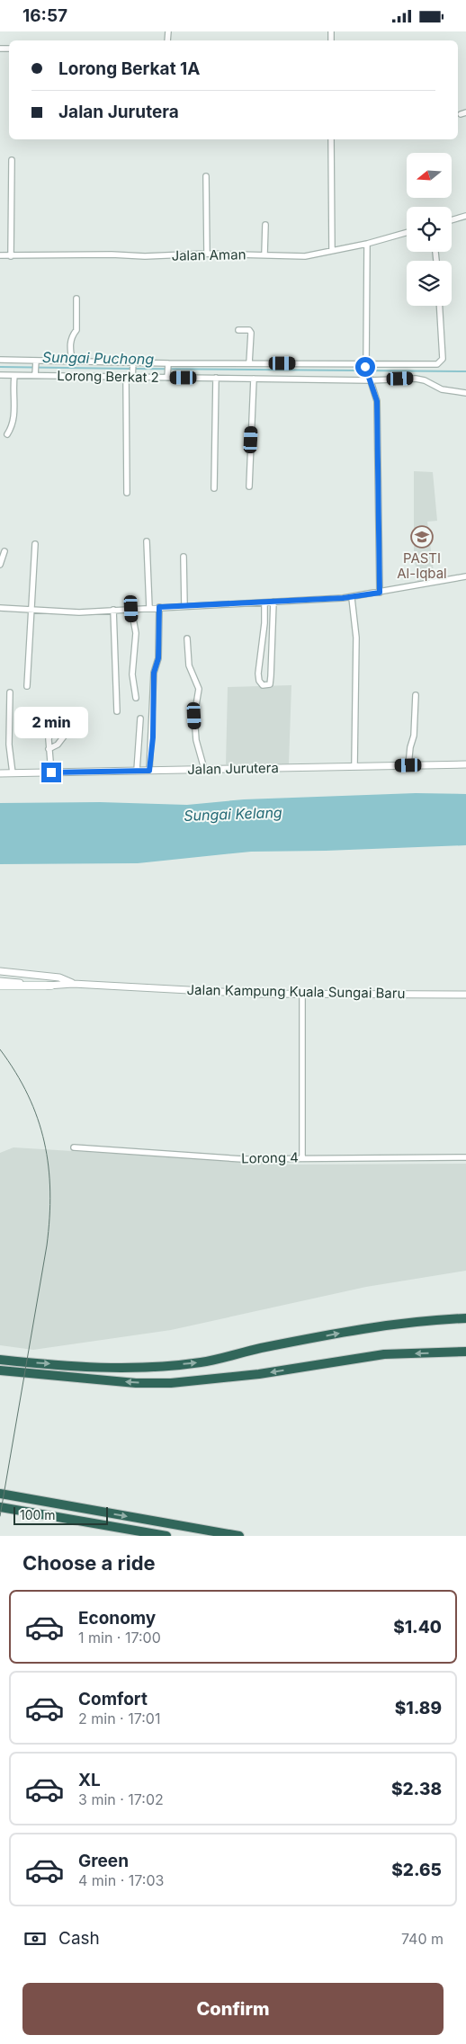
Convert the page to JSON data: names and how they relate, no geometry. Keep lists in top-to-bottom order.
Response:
{
  "streets": {
    "street": [
      "Jalan Aman",
      "Lorong Berkat 2",
      "Jalan Jurutera",
      "Jalan Kampung Kuala Sungai Baru",
      "Lorong 4"
    ]
  },
  "water": ["Sungai Puchong", "Sungai Kelang"],
  "places": {
    "school or university": ["PASTI Al-Iqbal"]
  },
  "scale_bar": "100 m",
  "north": "left",
  "page": {
    "status": "16:57",
    "banner": ["Lorong Berkat 1A", "Jalan Jurutera"],
    "bubble": "2 min",
    "scale": "100 m",
    "heading": "Choose a ride",
    "list": [
      {
        "name": "Economy",
        "note": "1 min · 17:00",
        "value": "$1.40"
      },
      {
        "name": "Comfort",
        "note": "2 min · 17:01",
        "value": "$1.89"
      },
      {
        "name": "XL",
        "note": "3 min · 17:02",
        "value": "$2.38"
      },
      {
        "name": "Green",
        "note": "4 min · 17:03",
        "value": "$2.65"
      }
    ],
    "pay": ["Cash", "740 m"],
    "buttons": "Confirm"
  }
}
